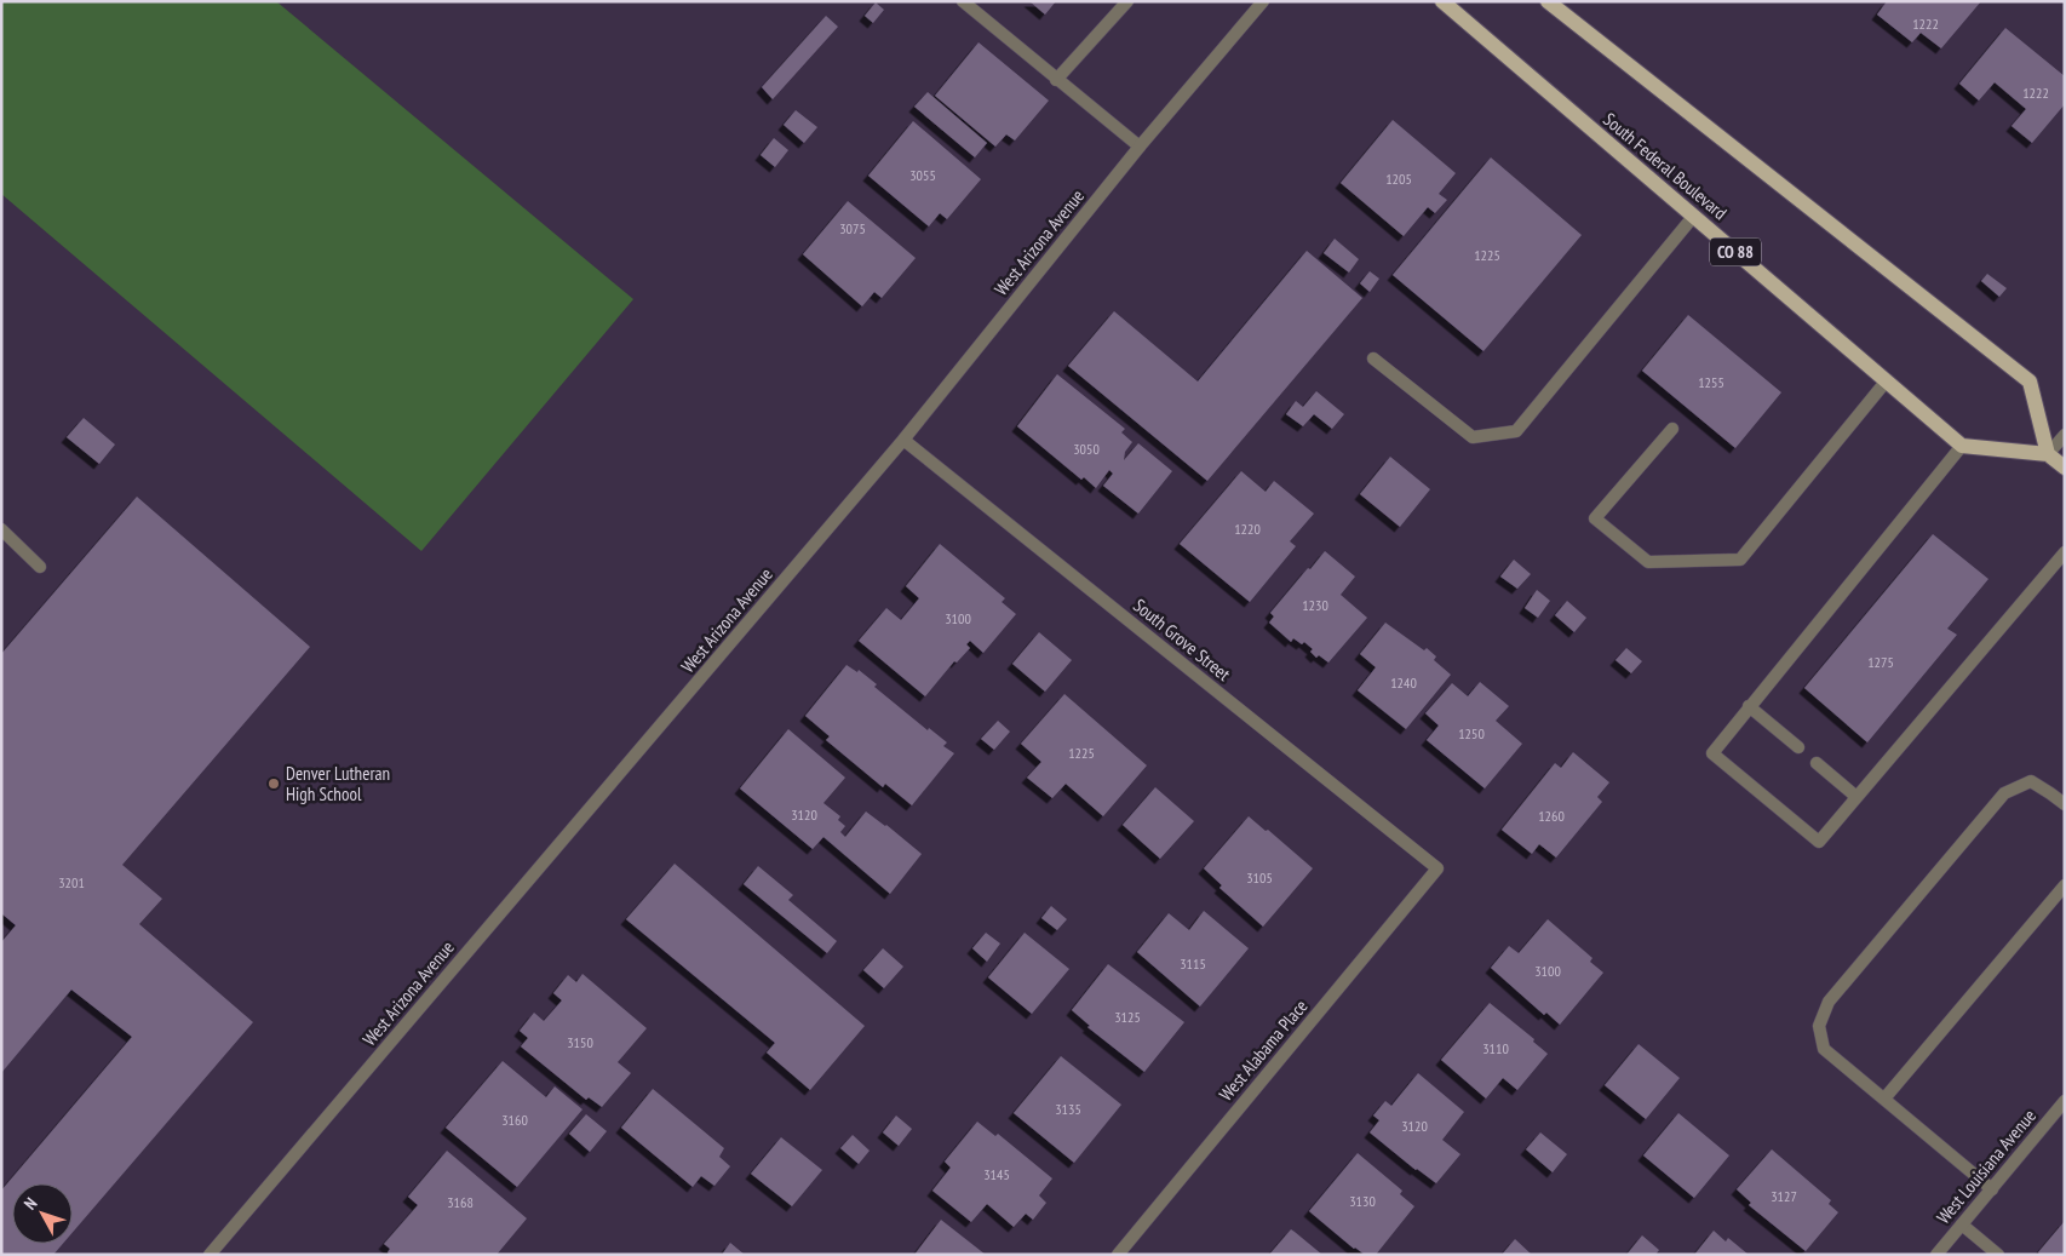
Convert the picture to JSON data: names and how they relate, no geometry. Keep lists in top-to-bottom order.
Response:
{
  "streets": {
    "main road": ["South Federal Boulevard", "CO 88"],
    "street": [
      "West Arizona Avenue",
      "South Grove Street",
      "West Alabama Place",
      "West Louisiana Avenue"
    ]
  },
  "crossings": [
    ["West Arizona Avenue", "South Grove Street"],
    ["South Grove Street", "West Alabama Place"]
  ],
  "places": ["Denver Lutheran High School"],
  "house_numbers": [
    "1222",
    "1222",
    "3055",
    "1205",
    "3075",
    "1225",
    "1255",
    "3050",
    "1220",
    "1230",
    "3100",
    "1275",
    "1240",
    "1250",
    "1225",
    "3120",
    "1260",
    "3105",
    "3201",
    "3115",
    "3100",
    "3125",
    "3150",
    "3110",
    "3135",
    "3160",
    "3120",
    "3145",
    "3127",
    "3130",
    "3168"
  ],
  "north": "top left"
}
